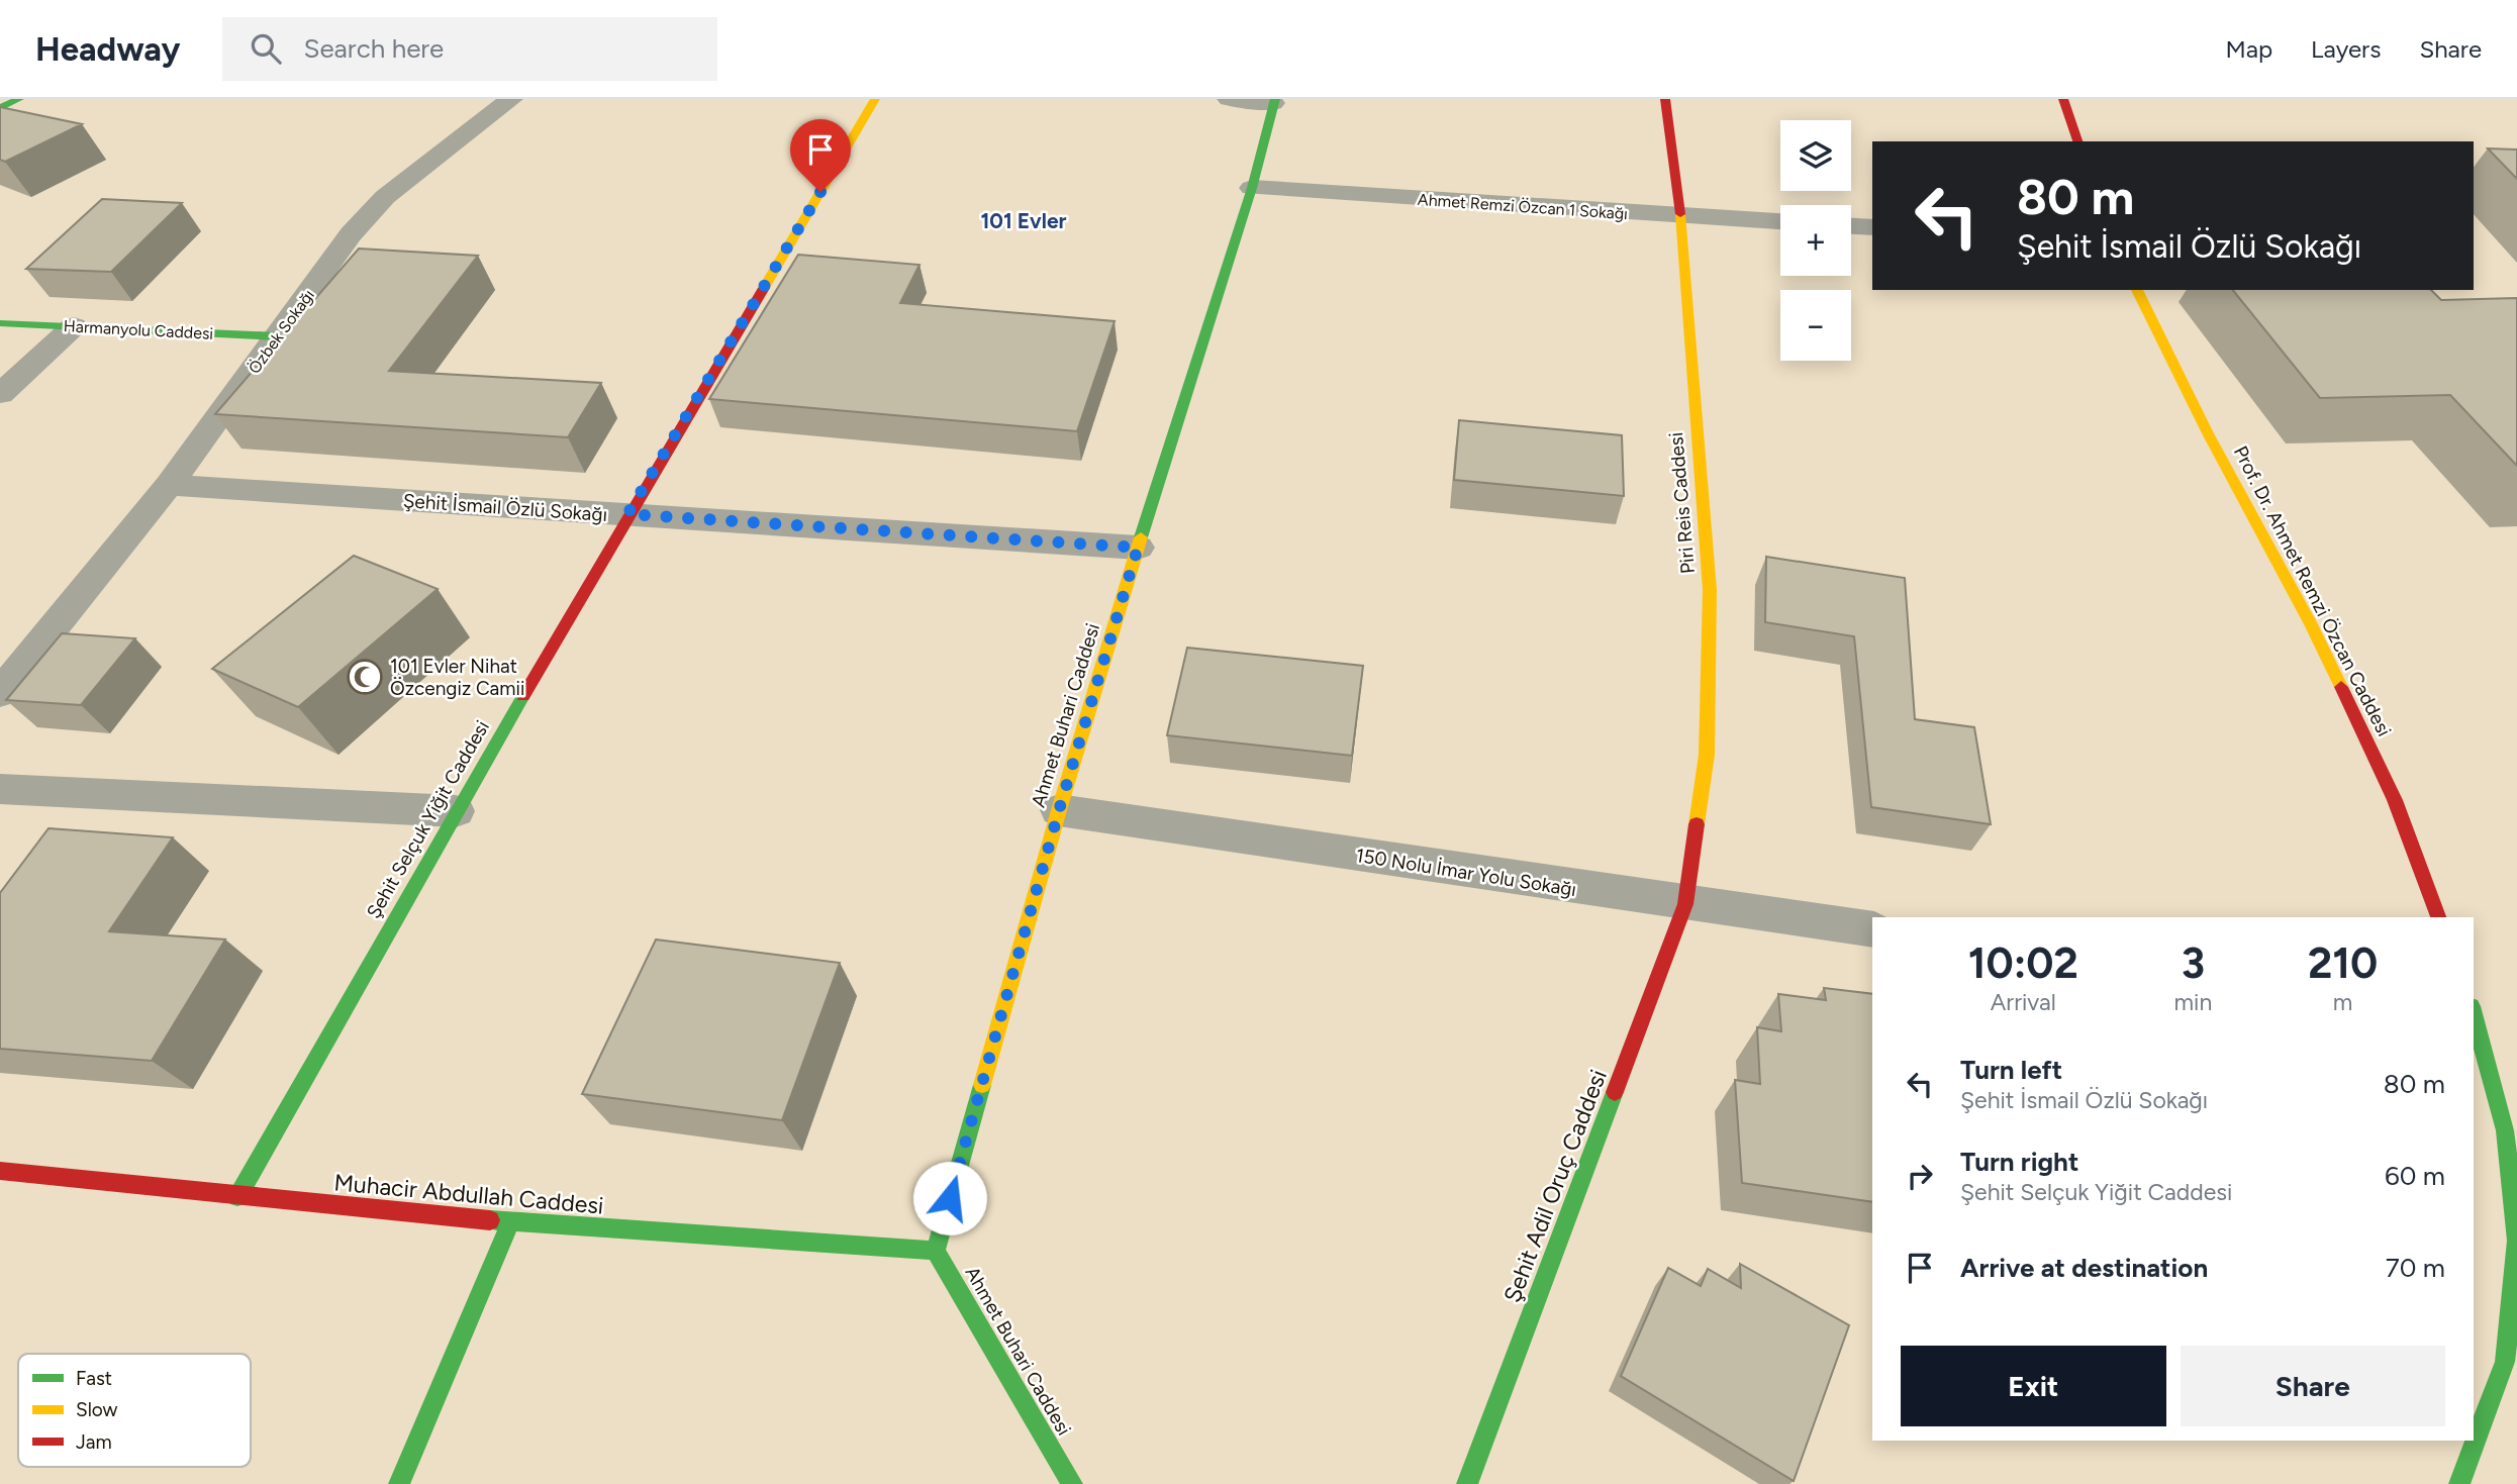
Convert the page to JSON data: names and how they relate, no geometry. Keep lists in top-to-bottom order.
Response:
{
  "streets": {
    "street": [
      "Ahmet Remzi Özcan 1 Sokağı",
      "Harmanyolu Caddesi",
      "Özbek Sokağı",
      "Piri Reis Caddesi",
      "Şehit İsmail Özlü Sokağı",
      "Prof. Dr. Ahmet Remzi Özcan Caddesi",
      "Ahmet Buhari Caddesi",
      "Şehit Selçuk Yiğit Caddesi",
      "150 Nolu İmar Yolu Sokağı",
      "Şehit Adil Oruç Caddesi",
      "Muhacir Abdullah Caddesi"
    ]
  },
  "crossings": [
    ["Ahmet Remzi Özcan 1 Sokağı", "Piri Reis Caddesi"],
    ["Ahmet Remzi Özcan 1 Sokağı", "Ahmet Buhari Caddesi"],
    ["Harmanyolu Caddesi", "Özbek Sokağı"],
    ["Özbek Sokağı", "Şehit İsmail Özlü Sokağı"],
    ["Piri Reis Caddesi", "150 Nolu İmar Yolu Sokağı"],
    ["Piri Reis Caddesi", "Şehit Adil Oruç Caddesi"],
    ["Şehit İsmail Özlü Sokağı", "Ahmet Buhari Caddesi"],
    ["Şehit İsmail Özlü Sokağı", "Şehit Selçuk Yiğit Caddesi"],
    ["Ahmet Buhari Caddesi", "150 Nolu İmar Yolu Sokağı"],
    ["Ahmet Buhari Caddesi", "Muhacir Abdullah Caddesi"],
    ["Şehit Selçuk Yiğit Caddesi", "Muhacir Abdullah Caddesi"],
    ["150 Nolu İmar Yolu Sokağı", "Şehit Adil Oruç Caddesi"]
  ],
  "districts": ["101 Evler"],
  "places": {
    "mosque": ["101 Evler Nihat Özcengiz Camii"]
  },
  "legend": ["Fast", "Slow", "Jam"],
  "page": {
    "header": "Headway",
    "search": "Search here",
    "nav": ["Map", "Layers", "Share"],
    "map_buttons": ["+", "−"],
    "turn": ["80 m", "Şehit İsmail Özlü Sokağı"],
    "eta": [
      "10:02",
      "Arrival",
      "3",
      "min",
      "210",
      "m"
    ],
    "list": [
      {
        "name": "Turn left",
        "note": "Şehit İsmail Özlü Sokağı",
        "value": "80 m"
      },
      {
        "name": "Turn right",
        "note": "Şehit Selçuk Yiğit Caddesi",
        "value": "60 m"
      },
      {
        "name": "Arrive at destination",
        "value": "70 m"
      }
    ],
    "buttons": ["Exit", "Share"]
  }
}
